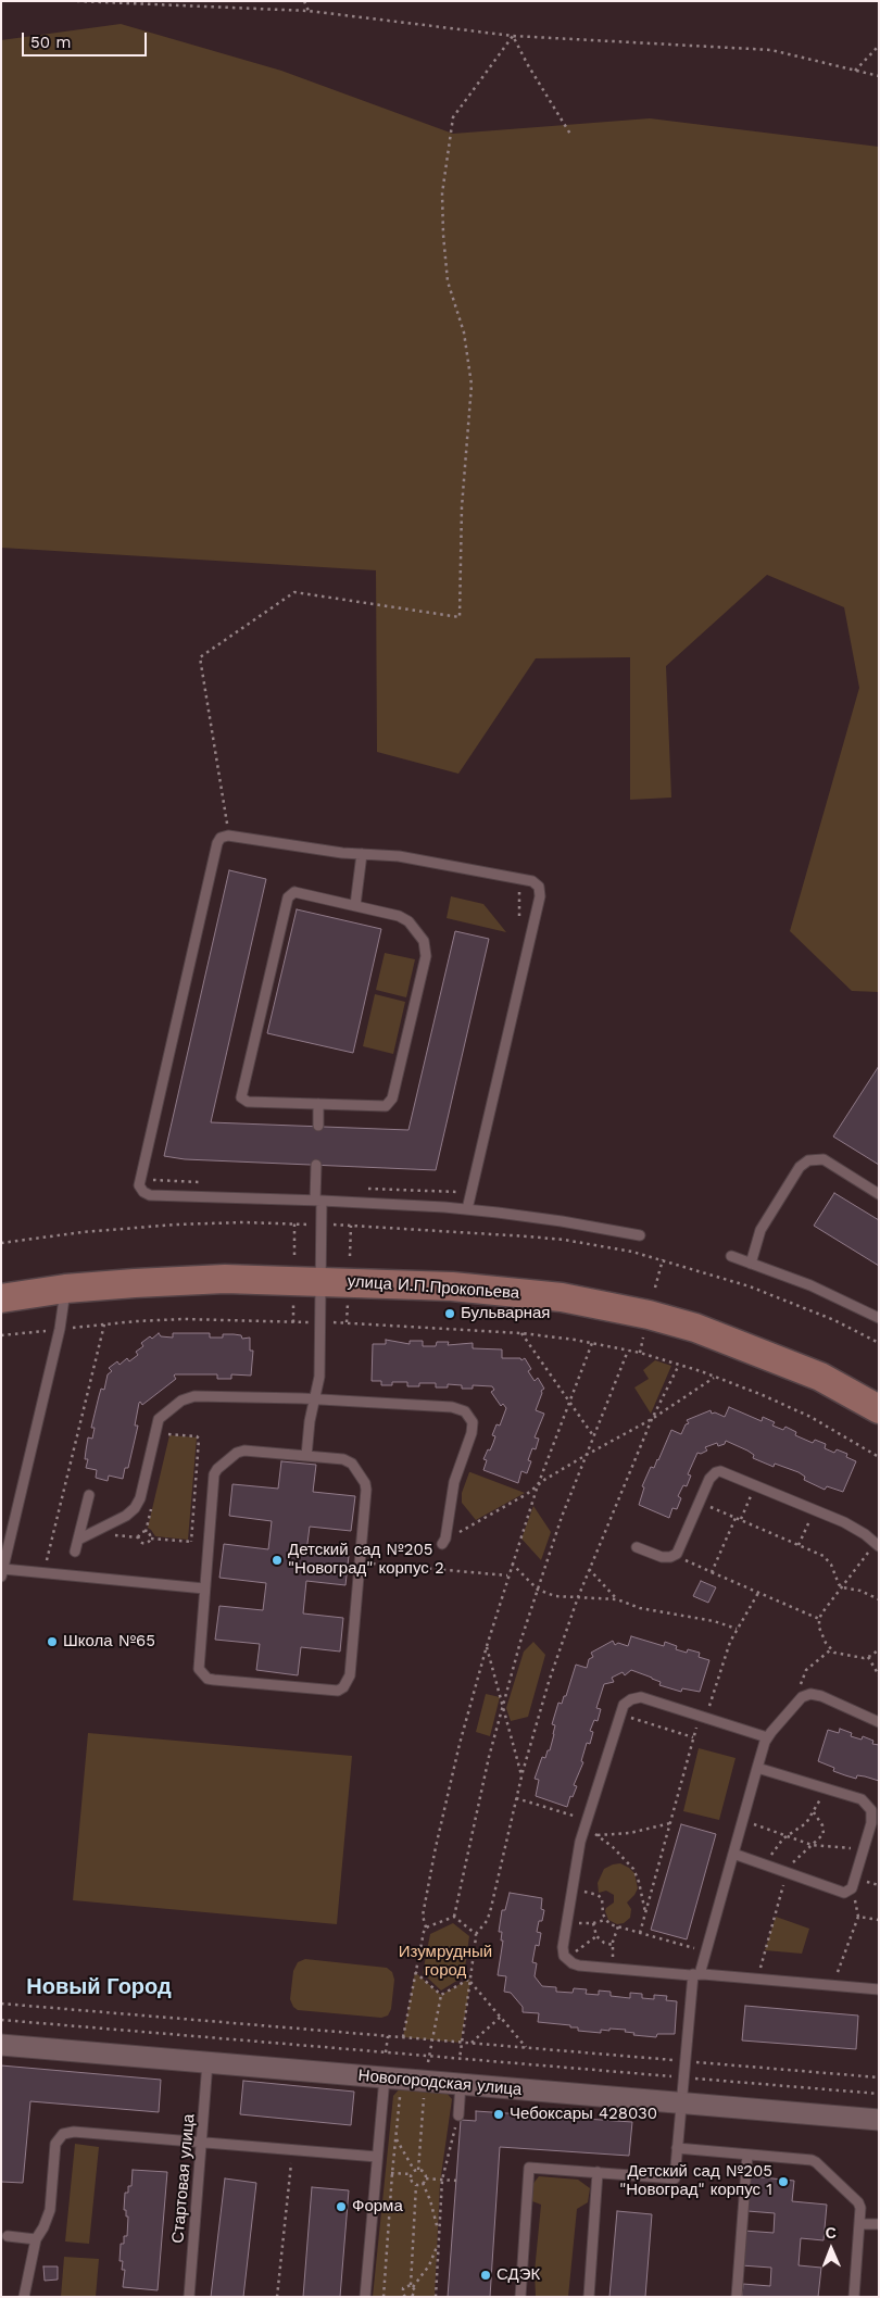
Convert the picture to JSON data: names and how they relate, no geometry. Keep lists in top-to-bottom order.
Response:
{
  "streets": {
    "street": ["улица И.П.Прокопьева", "Новогородская улица"],
    "lane": ["Стартовая улица"]
  },
  "crossings": [
    ["Новогородская улица", "Стартовая улица"]
  ],
  "districts": ["Новый Город"],
  "parks": ["Изумрудный город"],
  "places": [
    "Бульварная",
    "Детский сад №205 \"Новоград\" корпус 2",
    "Школа №65",
    "Чебоксары 428030",
    "Детский сад №205 \"Новоград\" корпус 1",
    "Форма",
    "СДЭК"
  ],
  "scale_bar": "50 m",
  "north": "top"
}
